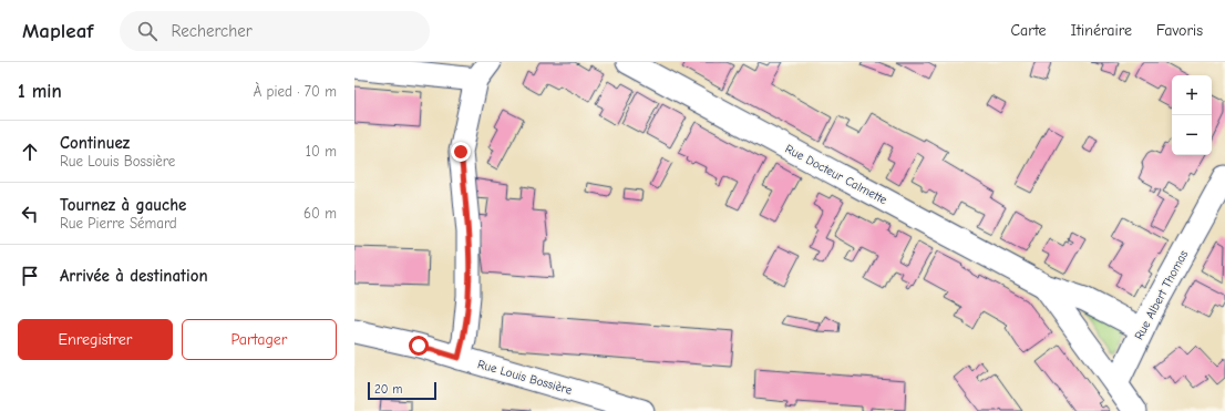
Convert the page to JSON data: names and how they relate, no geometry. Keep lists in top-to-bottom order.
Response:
{
  "streets": {
    "street": ["Rue Docteur Calmette", "Rue Albert Thomas", "Rue Louis Bossière"]
  },
  "crossings": [
    ["Rue Docteur Calmette", "Rue Albert Thomas"]
  ],
  "scale_bar": "20 m",
  "page": {
    "header": "Mapleaf",
    "search": "Rechercher",
    "nav": ["Carte", "Itinéraire", "Favoris"],
    "heading": ["1 min", "À pied · 70 m"],
    "map_buttons": ["+", "−"],
    "list": [
      ["Continuez", "Rue Louis Bossière", "10 m"],
      ["Tournez à gauche", "Rue Pierre Sémard", "60 m"],
      "Arrivée à destination"
    ],
    "buttons": ["Enregistrer", "Partager"],
    "scale": "20 m"
  }
}
